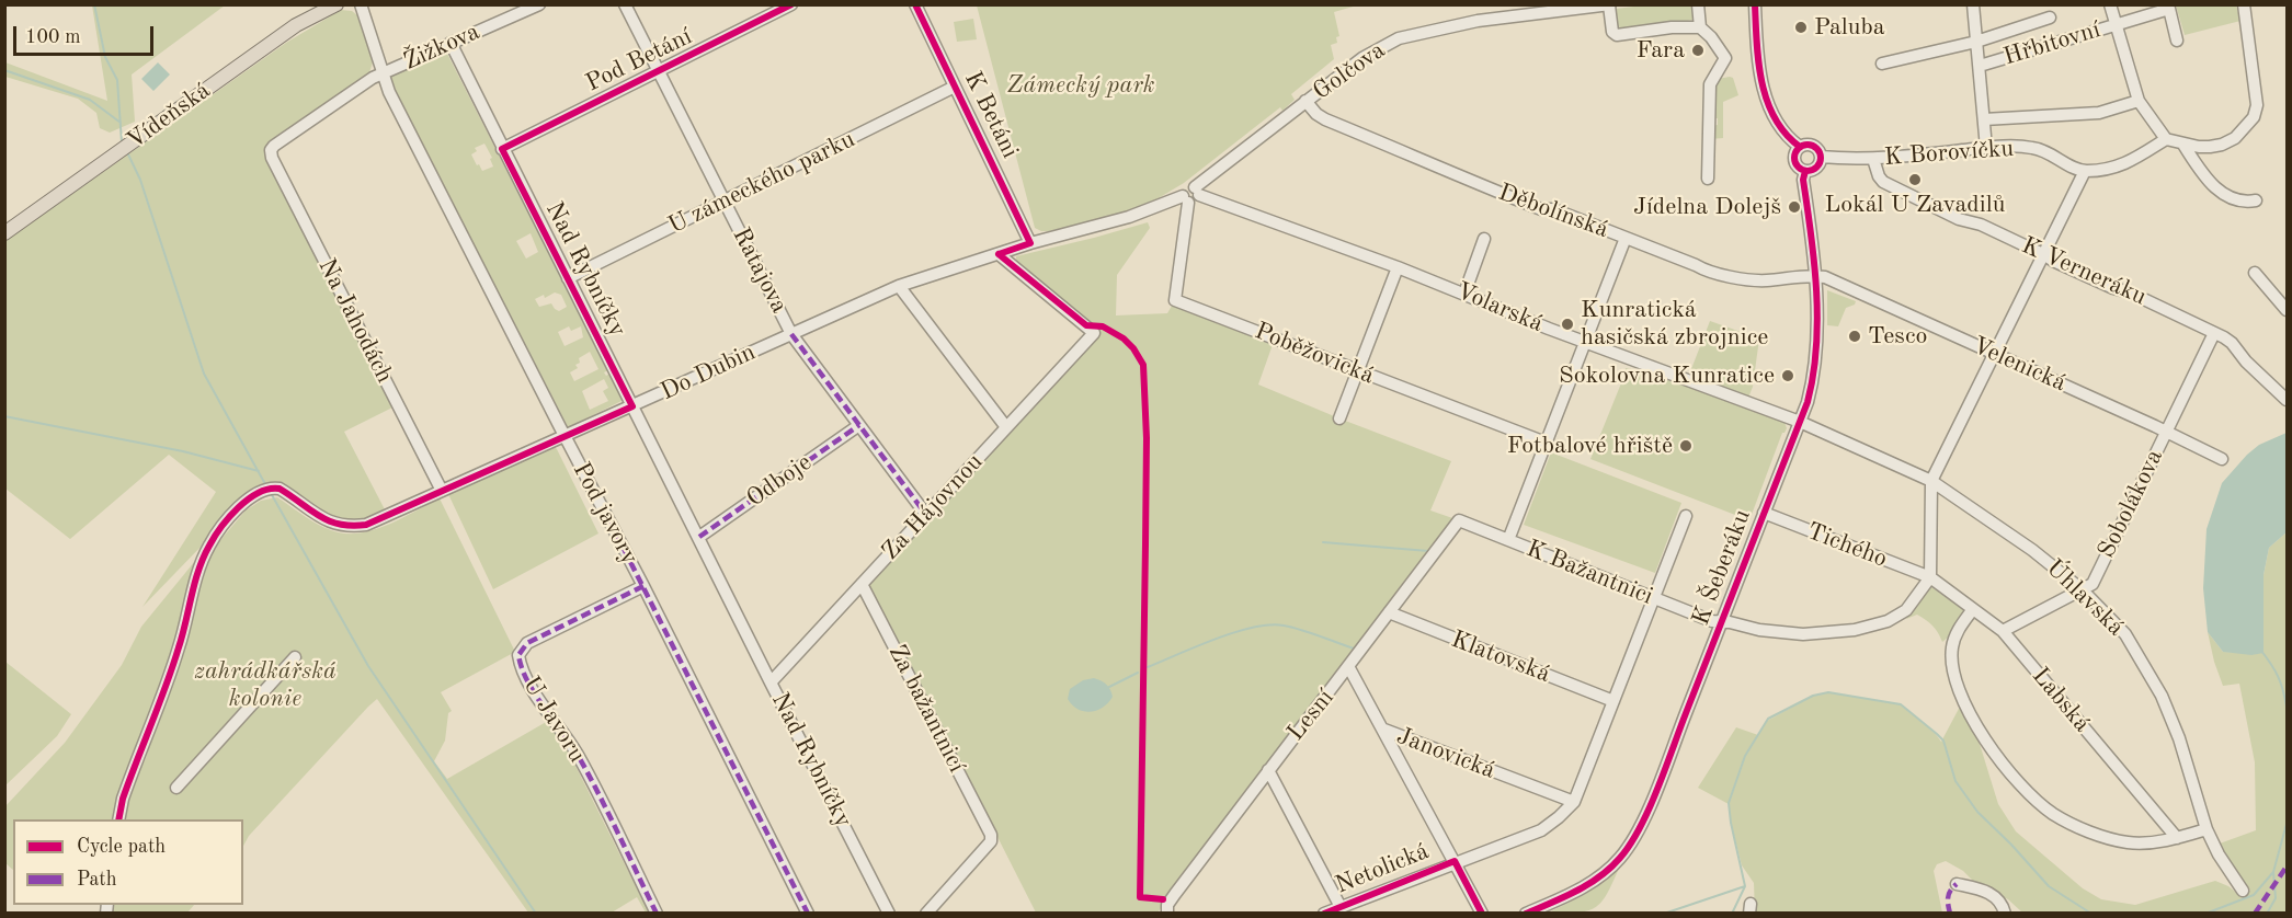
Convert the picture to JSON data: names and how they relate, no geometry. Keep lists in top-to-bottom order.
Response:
{
  "streets": {
    "main road": ["Vídeňská"],
    "street": [
      "Hřbitovní",
      "Žižkova",
      "Pod Betání",
      "Golčova",
      "K Betáni",
      "K Borovíčku",
      "U zámeckého parku",
      "Děbolínská",
      "Nad Rybníčky",
      "Ratajova",
      "K Verneráku",
      "Volarská",
      "Na Jahodách",
      "Poběžovická",
      "Velenická",
      "Do Dubin",
      "Odboje",
      "Sobolákova",
      "Za Hájovnou",
      "Pod javory",
      "Tichého",
      "K Šeberáku",
      "K Bažantnici",
      "Úhlavská",
      "Klatovská",
      "Labská",
      "Za bažantnicí",
      "Lesní",
      "U Javoru",
      "Janovická",
      "Netolická"
    ]
  },
  "crossings": [
    ["Žižkova", "Nad Rybníčky"],
    ["Žižkova", "Na Jahodách"],
    ["Žižkova", "Pod javory"],
    ["Pod Betání", "Nad Rybníčky"],
    ["Pod Betání", "Ratajova"],
    ["Golčova", "K Betáni"],
    ["Golčova", "Děbolínská"],
    ["Golčova", "Volarská"],
    ["Golčova", "Poběžovická"],
    ["Golčova", "Do Dubin"],
    ["Golčova", "Za Hájovnou"],
    ["K Betáni", "U zámeckého parku"],
    ["K Borovíčku", "K Verneráku"],
    ["K Borovíčku", "K Šeberáku"],
    ["U zámeckého parku", "Nad Rybníčky"],
    ["U zámeckého parku", "Ratajova"],
    ["Děbolínská", "Velenická"],
    ["Děbolínská", "K Šeberáku"],
    ["Nad Rybníčky", "Do Dubin"],
    ["Nad Rybníčky", "Odboje"],
    ["Nad Rybníčky", "Za Hájovnou"],
    ["Ratajova", "Do Dubin"],
    ["Ratajova", "Odboje"],
    ["Ratajova", "Za Hájovnou"],
    ["K Verneráku", "Sobolákova"],
    ["Volarská", "Poběžovická"],
    ["Volarská", "K Šeberáku"],
    ["Volarská", "Úhlavská"],
    ["Na Jahodách", "Pod javory"],
    ["Velenická", "Sobolákova"],
    ["Velenická", "K Šeberáku"],
    ["Do Dubin", "Za Hájovnou"],
    ["Do Dubin", "Pod javory"],
    ["Sobolákova", "Úhlavská"],
    ["Sobolákova", "Labská"],
    ["Za Hájovnou", "Za bažantnicí"],
    ["Pod javory", "U Javoru"],
    ["Tichého", "K Šeberáku"],
    ["Tichého", "K Bažantnici"],
    ["Tichého", "Labská"],
    ["K Šeberáku", "K Bažantnici"],
    ["K Šeberáku", "Úhlavská"],
    ["K Bažantnici", "Labská"],
    ["K Bažantnici", "Lesní"],
    ["K Bažantnici", "Netolická"],
    ["Klatovská", "Lesní"],
    ["Klatovská", "Netolická"],
    ["Lesní", "Janovická"],
    ["Janovická", "Netolická"]
  ],
  "parks": ["Zámecký park", "zahrádkářská kolonie"],
  "places": [
    "Paluba",
    "Fara",
    "Lokál U Zavadilů",
    "Jídelna Dolejš",
    "Kunratická hasičská zbrojnice",
    "Tesco",
    "Sokolovna Kunratice",
    "Fotbalové hřiště"
  ],
  "legend": ["Cycle path", "Path"],
  "scale_bar": "100 m"
}
